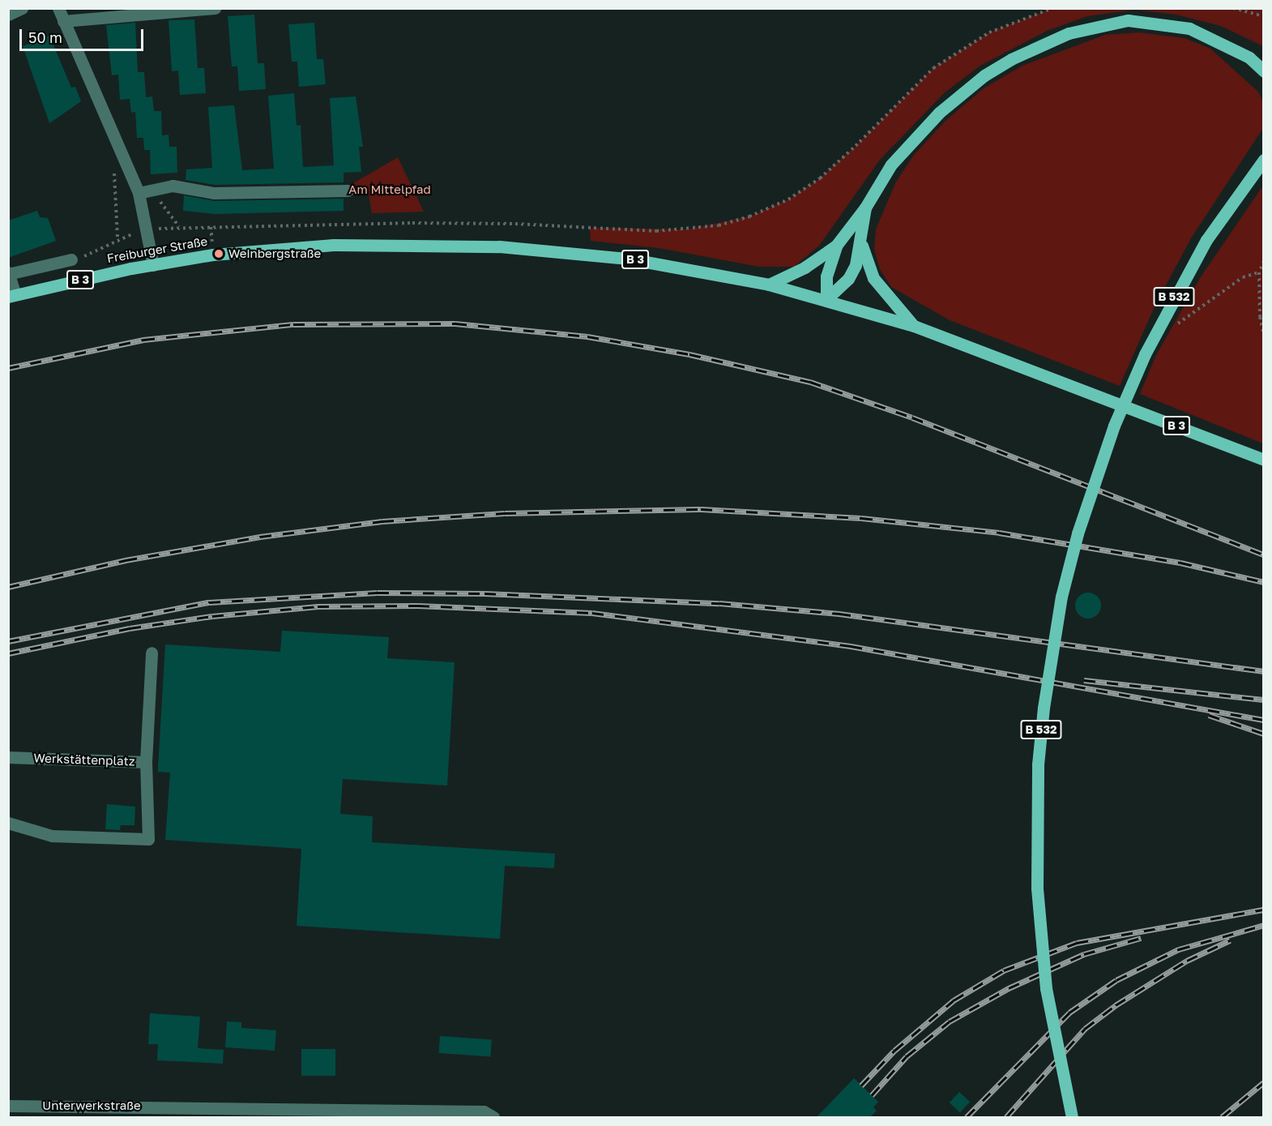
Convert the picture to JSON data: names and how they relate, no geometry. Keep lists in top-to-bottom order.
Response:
{
  "streets": {
    "main road": ["Freiburger Straße", "B 3", "B 532"],
    "street": ["Werkstättenplatz", "Unterwerkstraße"]
  },
  "crossings": [
    ["Freiburger Straße", "B 3"]
  ],
  "parks": ["Am Mittelpfad"],
  "places": ["Weinbergstraße"],
  "scale_bar": "50 m"
}
